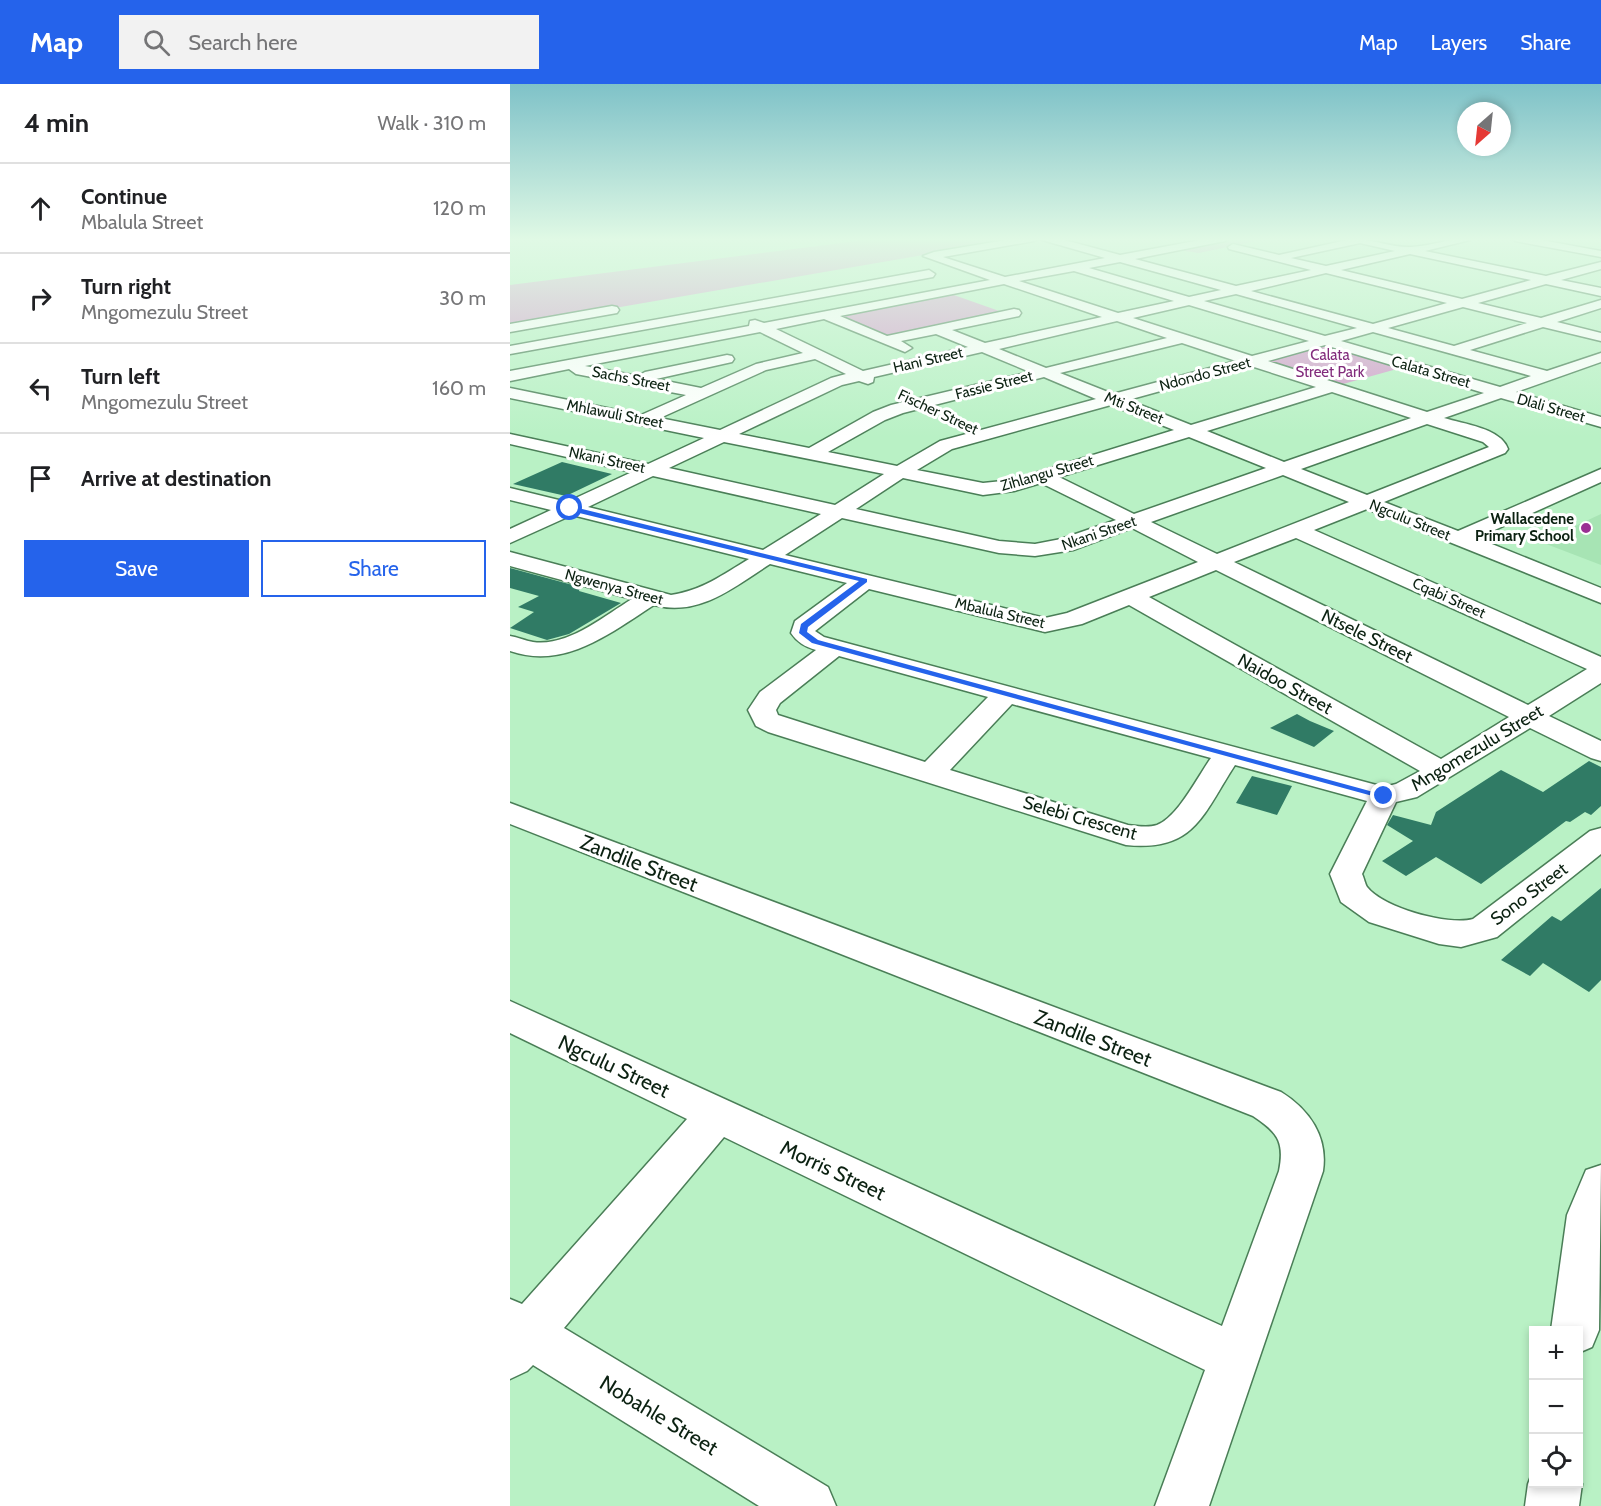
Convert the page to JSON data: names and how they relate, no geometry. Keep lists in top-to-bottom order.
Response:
{
  "streets": {
    "street": [
      "Hani Street",
      "Calata Street",
      "Ndondo Street",
      "Sachs Street",
      "Fassie Street",
      "Mti Street",
      "Dlali Street",
      "Fischer Street",
      "Mhlawuli Street",
      "Nkani Street",
      "Zihlangu Street",
      "Ngculu Street",
      "Ngwenya Street",
      "Cqabi Street",
      "Mbalula Street",
      "Ntsele Street",
      "Naidoo Street",
      "Mngomezulu Street",
      "Selebi Crescent",
      "Zandile Street",
      "Sono Street",
      "Morris Street",
      "Nobahle Street"
    ]
  },
  "crossings": [
    ["Hani Street", "Mti Street"],
    ["Hani Street", "Fischer Street"],
    ["Hani Street", "Mhlawuli Street"],
    ["Hani Street", "Nkani Street"],
    ["Hani Street", "Zihlangu Street"],
    ["Hani Street", "Mbalula Street"],
    ["Calata Street", "Ndondo Street"],
    ["Calata Street", "Dlali Street"],
    ["Calata Street", "Nkani Street"],
    ["Ndondo Street", "Mti Street"],
    ["Ndondo Street", "Fischer Street"],
    ["Ndondo Street", "Nkani Street"],
    ["Ndondo Street", "Zihlangu Street"],
    ["Ndondo Street", "Ngwenya Street"],
    ["Fassie Street", "Mti Street"],
    ["Fassie Street", "Fischer Street"],
    ["Fassie Street", "Zihlangu Street"],
    ["Mti Street", "Nkani Street"],
    ["Mti Street", "Zihlangu Street"],
    ["Mti Street", "Ngculu Street"],
    ["Dlali Street", "Nkani Street"],
    ["Mhlawuli Street", "Zihlangu Street"],
    ["Nkani Street", "Ngculu Street"],
    ["Nkani Street", "Ngwenya Street"],
    ["Nkani Street", "Mbalula Street"],
    ["Nkani Street", "Ntsele Street"],
    ["Zihlangu Street", "Ntsele Street"],
    ["Ngculu Street", "Mbalula Street"],
    ["Ngculu Street", "Morris Street"],
    ["Ngwenya Street", "Mbalula Street"],
    ["Cqabi Street", "Mbalula Street"],
    ["Mbalula Street", "Ntsele Street"],
    ["Mbalula Street", "Naidoo Street"],
    ["Ntsele Street", "Mngomezulu Street"],
    ["Naidoo Street", "Mngomezulu Street"],
    ["Mngomezulu Street", "Sono Street"],
    ["Zandile Street", "Morris Street"]
  ],
  "parks": ["Calata Street Park"],
  "places": ["Wallacedene Primary School"],
  "north": "bottom left",
  "page": {
    "header": "Map",
    "search": "Search here",
    "nav": ["Map", "Layers", "Share"],
    "heading": ["4 min", "Walk · 310 m"],
    "list": [
      ["Continue", "Mbalula Street", "120 m"],
      ["Turn right", "Mngomezulu Street", "30 m"],
      ["Turn left", "Mngomezulu Street", "160 m"],
      "Arrive at destination"
    ],
    "buttons": ["Save", "Share"],
    "map_buttons": ["+", "−"]
  }
}
